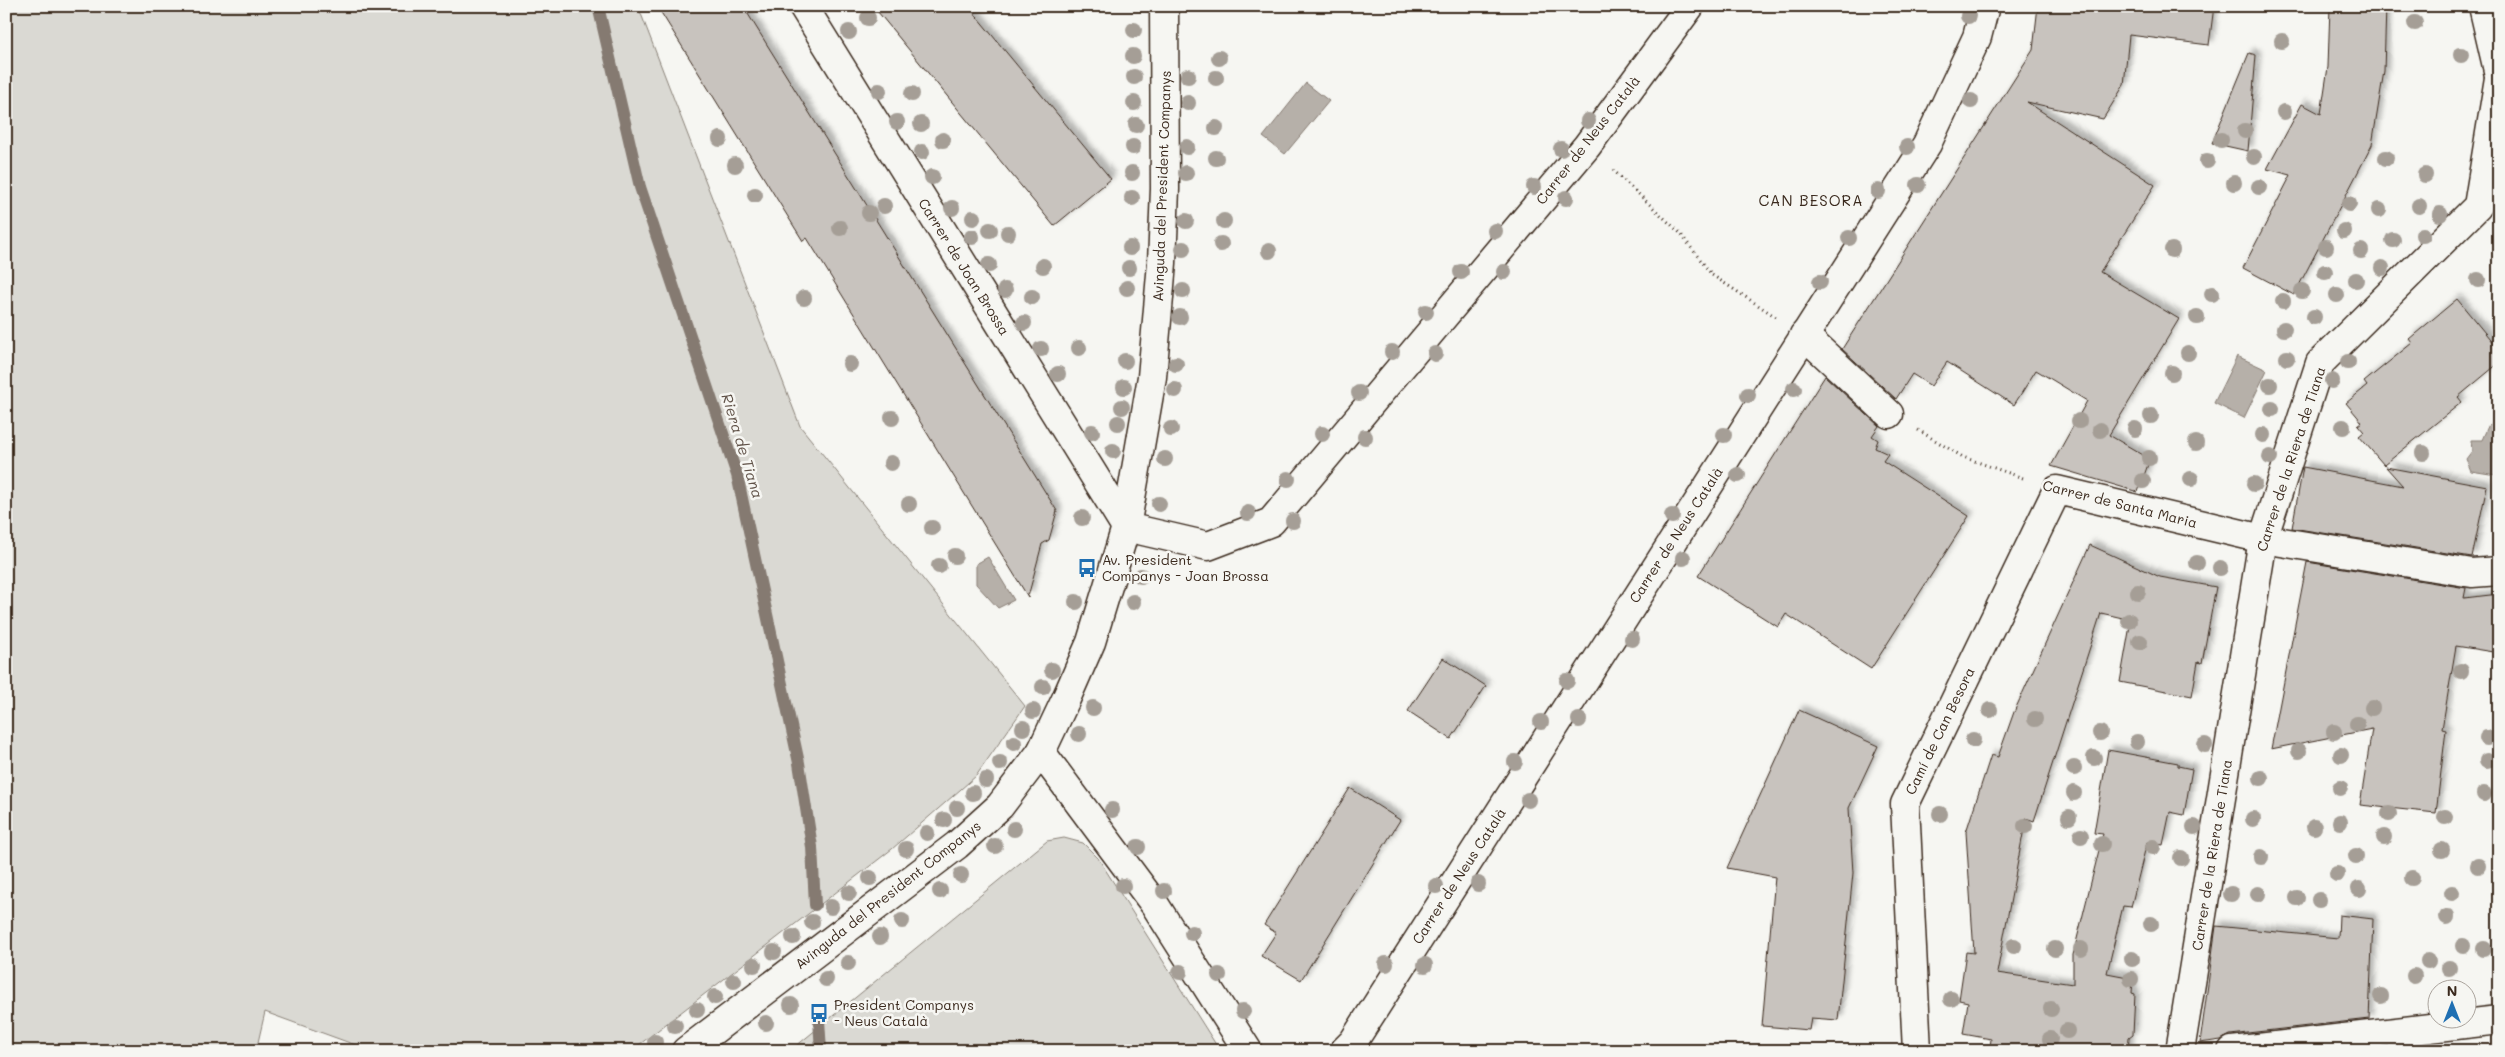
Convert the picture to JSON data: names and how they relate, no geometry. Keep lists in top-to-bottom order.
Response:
{
  "streets": {
    "street": [
      "Carrer de Neus Català",
      "Avinguda del President Companys",
      "Carrer de Joan Brossa",
      "Carrer de la Riera de Tiana",
      "Carrer de Santa Maria",
      "Camí de Can Besora"
    ]
  },
  "crossings": [
    ["Carrer de Neus Català", "Avinguda del President Companys"],
    ["Carrer de Neus Català", "Carrer de Joan Brossa"],
    ["Avinguda del President Companys", "Carrer de Joan Brossa"],
    ["Carrer de la Riera de Tiana", "Carrer de Santa Maria"],
    ["Carrer de Santa Maria", "Camí de Can Besora"]
  ],
  "districts": ["CAN BESORA"],
  "water": ["Riera de Tiana"],
  "places": {
    "bus stop": ["Av. President Companys - Joan Brossa", "President Companys - Neus Català"]
  },
  "north": "top"
}
